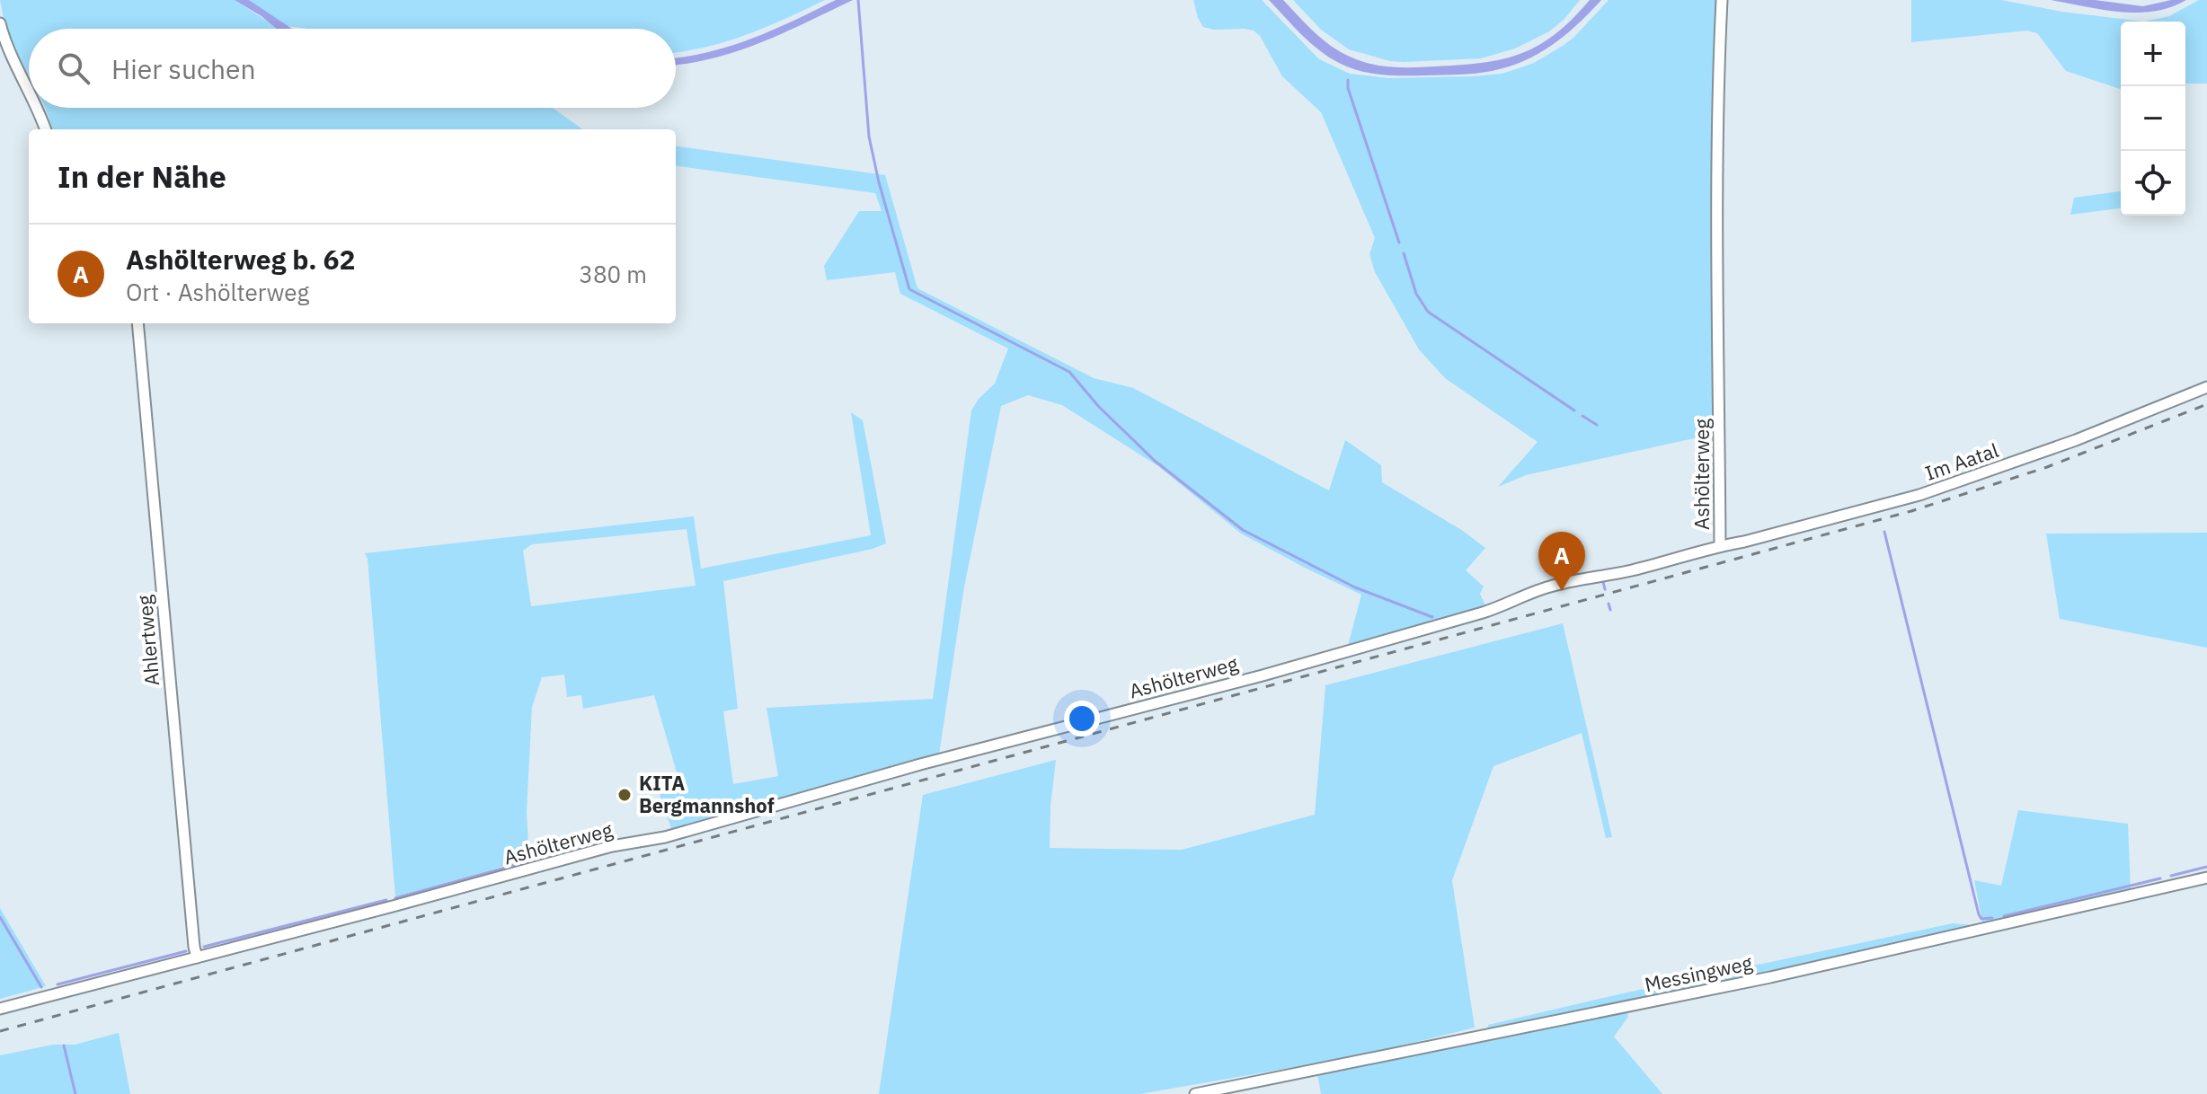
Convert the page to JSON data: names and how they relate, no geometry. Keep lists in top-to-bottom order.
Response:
{
  "streets": {
    "street": [
      "Im Aatal",
      "Ashölterweg",
      "Ahlertweg",
      "Messingweg"
    ]
  },
  "crossings": [
    ["Im Aatal", "Ashölterweg"],
    ["Ashölterweg", "Ahlertweg"]
  ],
  "places": ["KITA Bergmannshof"],
  "page": {
    "map_buttons": ["+", "−"],
    "search": "Hier suchen",
    "heading": "In der Nähe",
    "list": [
      {
        "mark": "A",
        "name": "Ashölterweg b. 62",
        "note": "Ort · Ashölterweg",
        "value": "380 m"
      }
    ],
    "pins": "A"
  }
}
